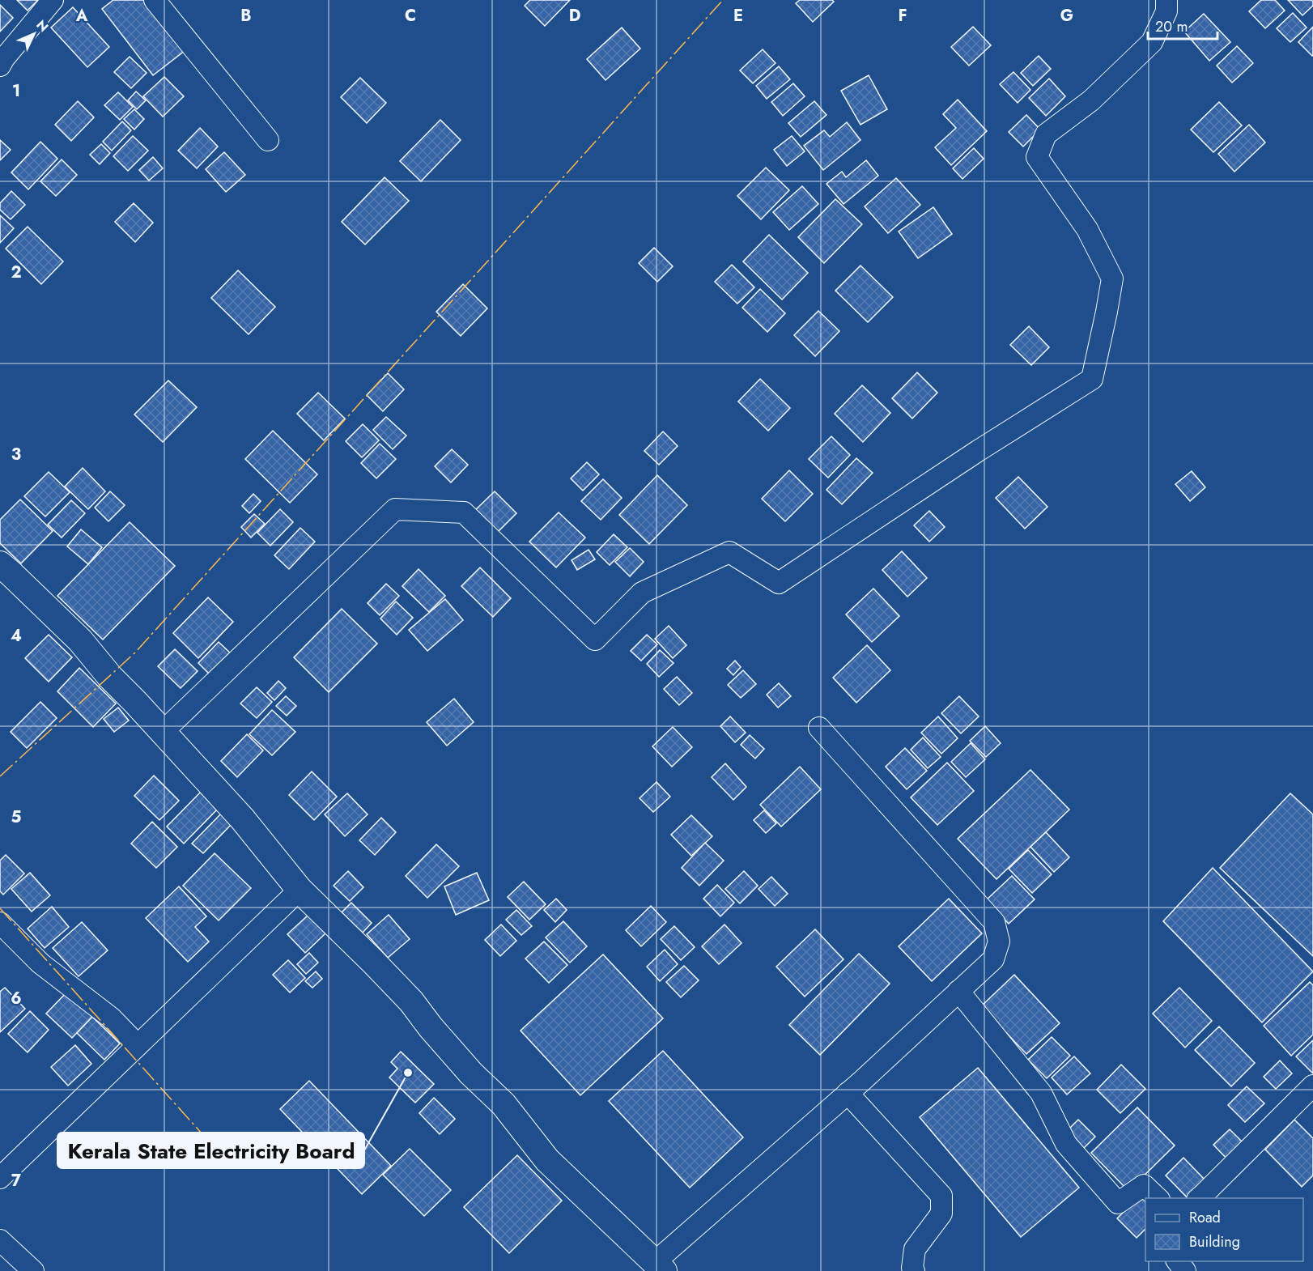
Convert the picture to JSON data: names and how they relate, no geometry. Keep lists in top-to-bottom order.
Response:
{
  "places": ["Kerala State Electricity Board"],
  "legend": ["Road", "Building"],
  "scale_bar": "20 m",
  "north": "top right",
  "grid": {
    "columns": [
      "A",
      "B",
      "C",
      "D",
      "E",
      "F",
      "G"
    ],
    "rows": [
      "1",
      "2",
      "3",
      "4",
      "5",
      "6",
      "7"
    ]
  }
}
